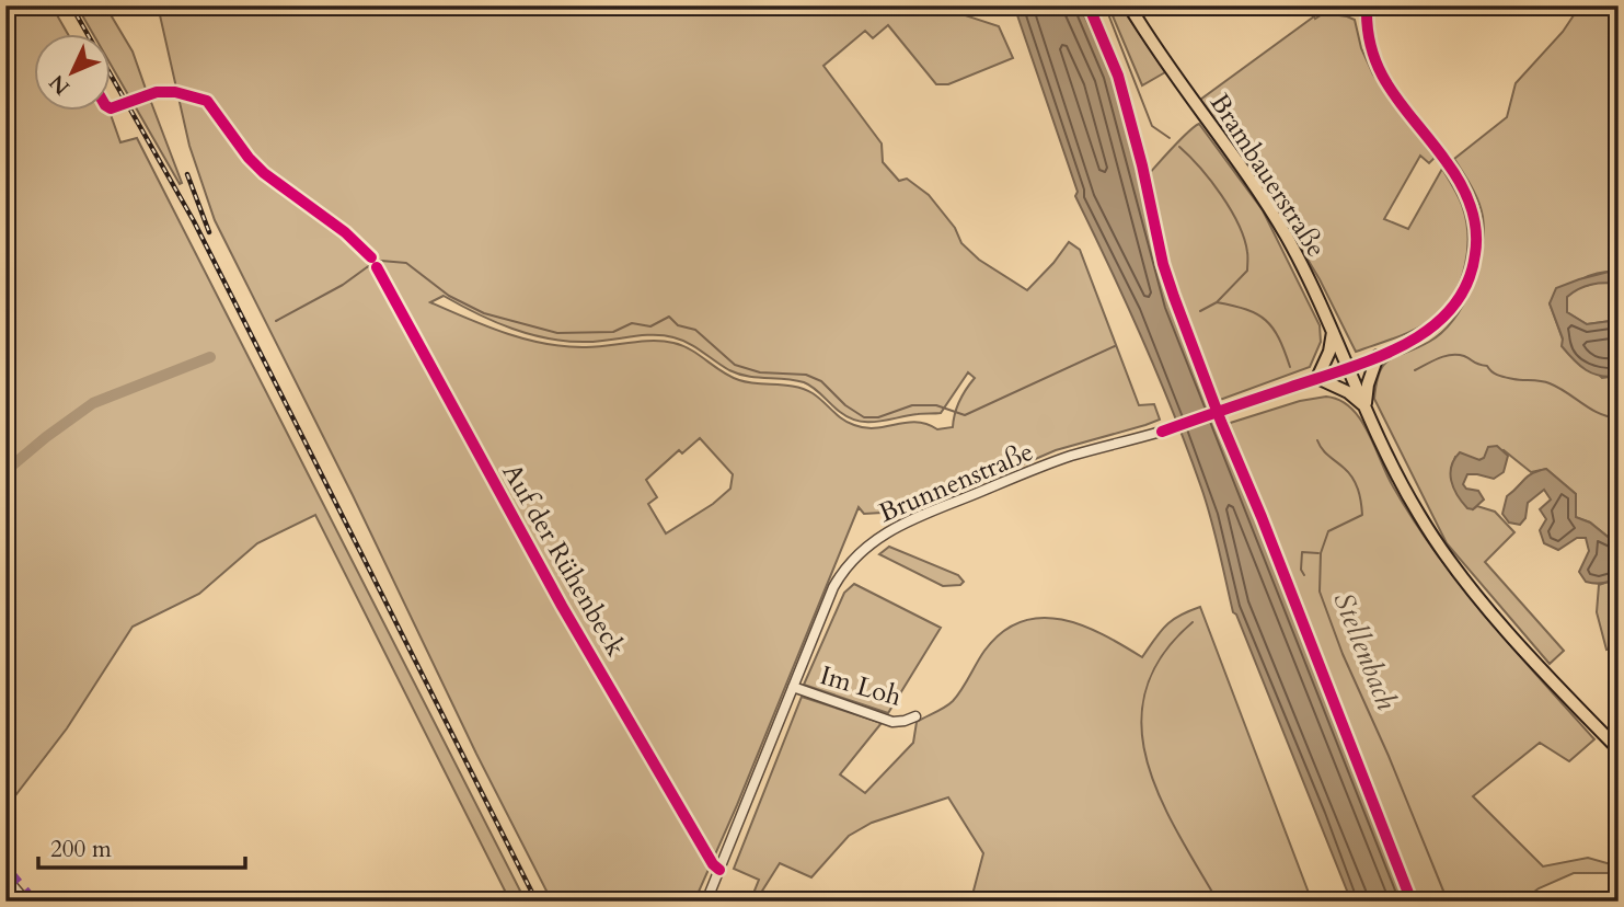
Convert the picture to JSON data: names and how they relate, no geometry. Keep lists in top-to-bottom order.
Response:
{
  "streets": {
    "main road": ["Brambauerstraße"],
    "street": ["Brunnenstraße", "Im Loh"],
    "cycle path": ["Auf der Rühenbeck"]
  },
  "crossings": [
    ["Brambauerstraße", "Brunnenstraße"],
    ["Brunnenstraße", "Im Loh"]
  ],
  "water": ["Stellenbach"],
  "scale_bar": "200 m",
  "north": "bottom left"
}
